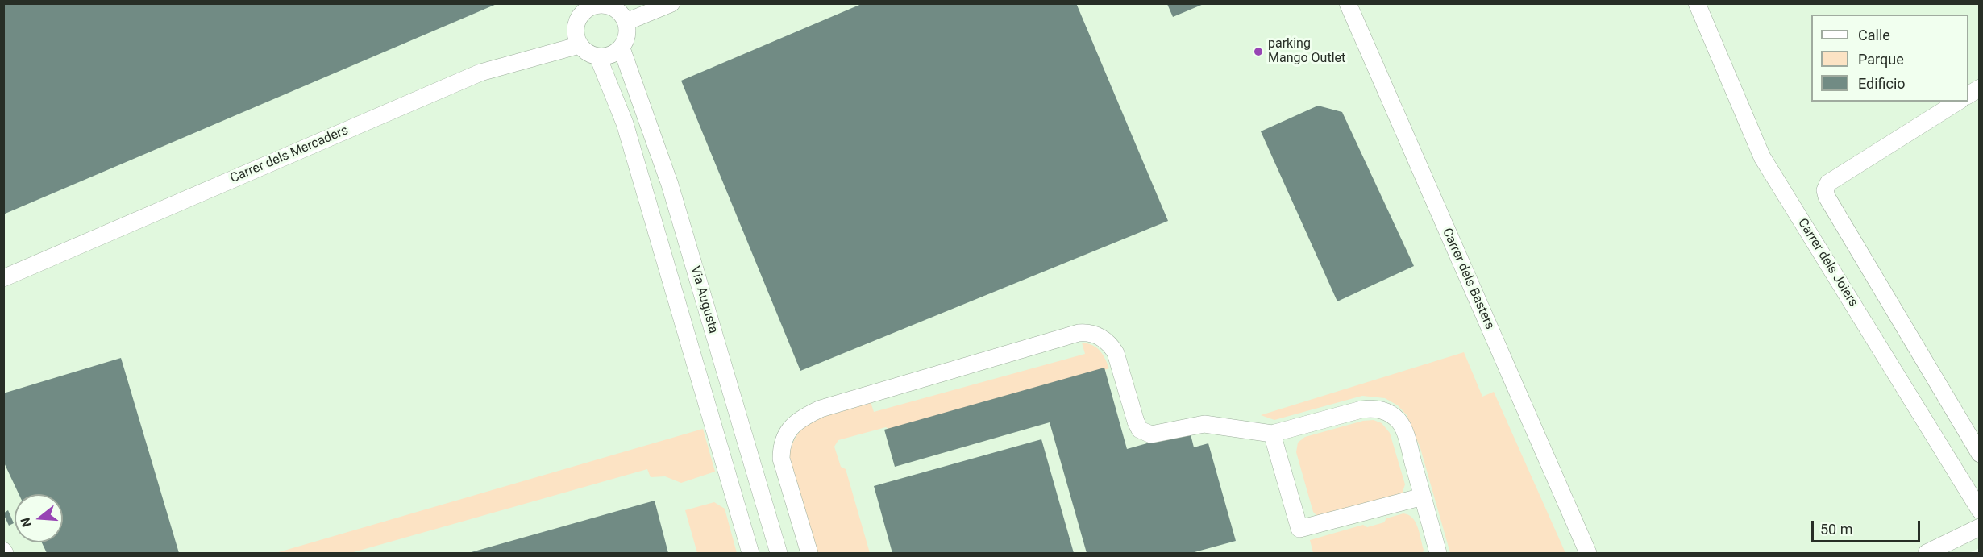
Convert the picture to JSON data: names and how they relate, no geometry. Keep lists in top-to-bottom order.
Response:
{
  "streets": {
    "street": [
      "Carrer dels Mercaders",
      "Carrer dels Joiers",
      "Carrer dels Basters",
      "Via Augusta"
    ]
  },
  "crossings": [
    ["Carrer dels Mercaders", "Via Augusta"]
  ],
  "places": ["parking Mango Outlet"],
  "legend": ["Calle", "Parque", "Edificio"],
  "scale_bar": "50 m",
  "north": "left"
}
